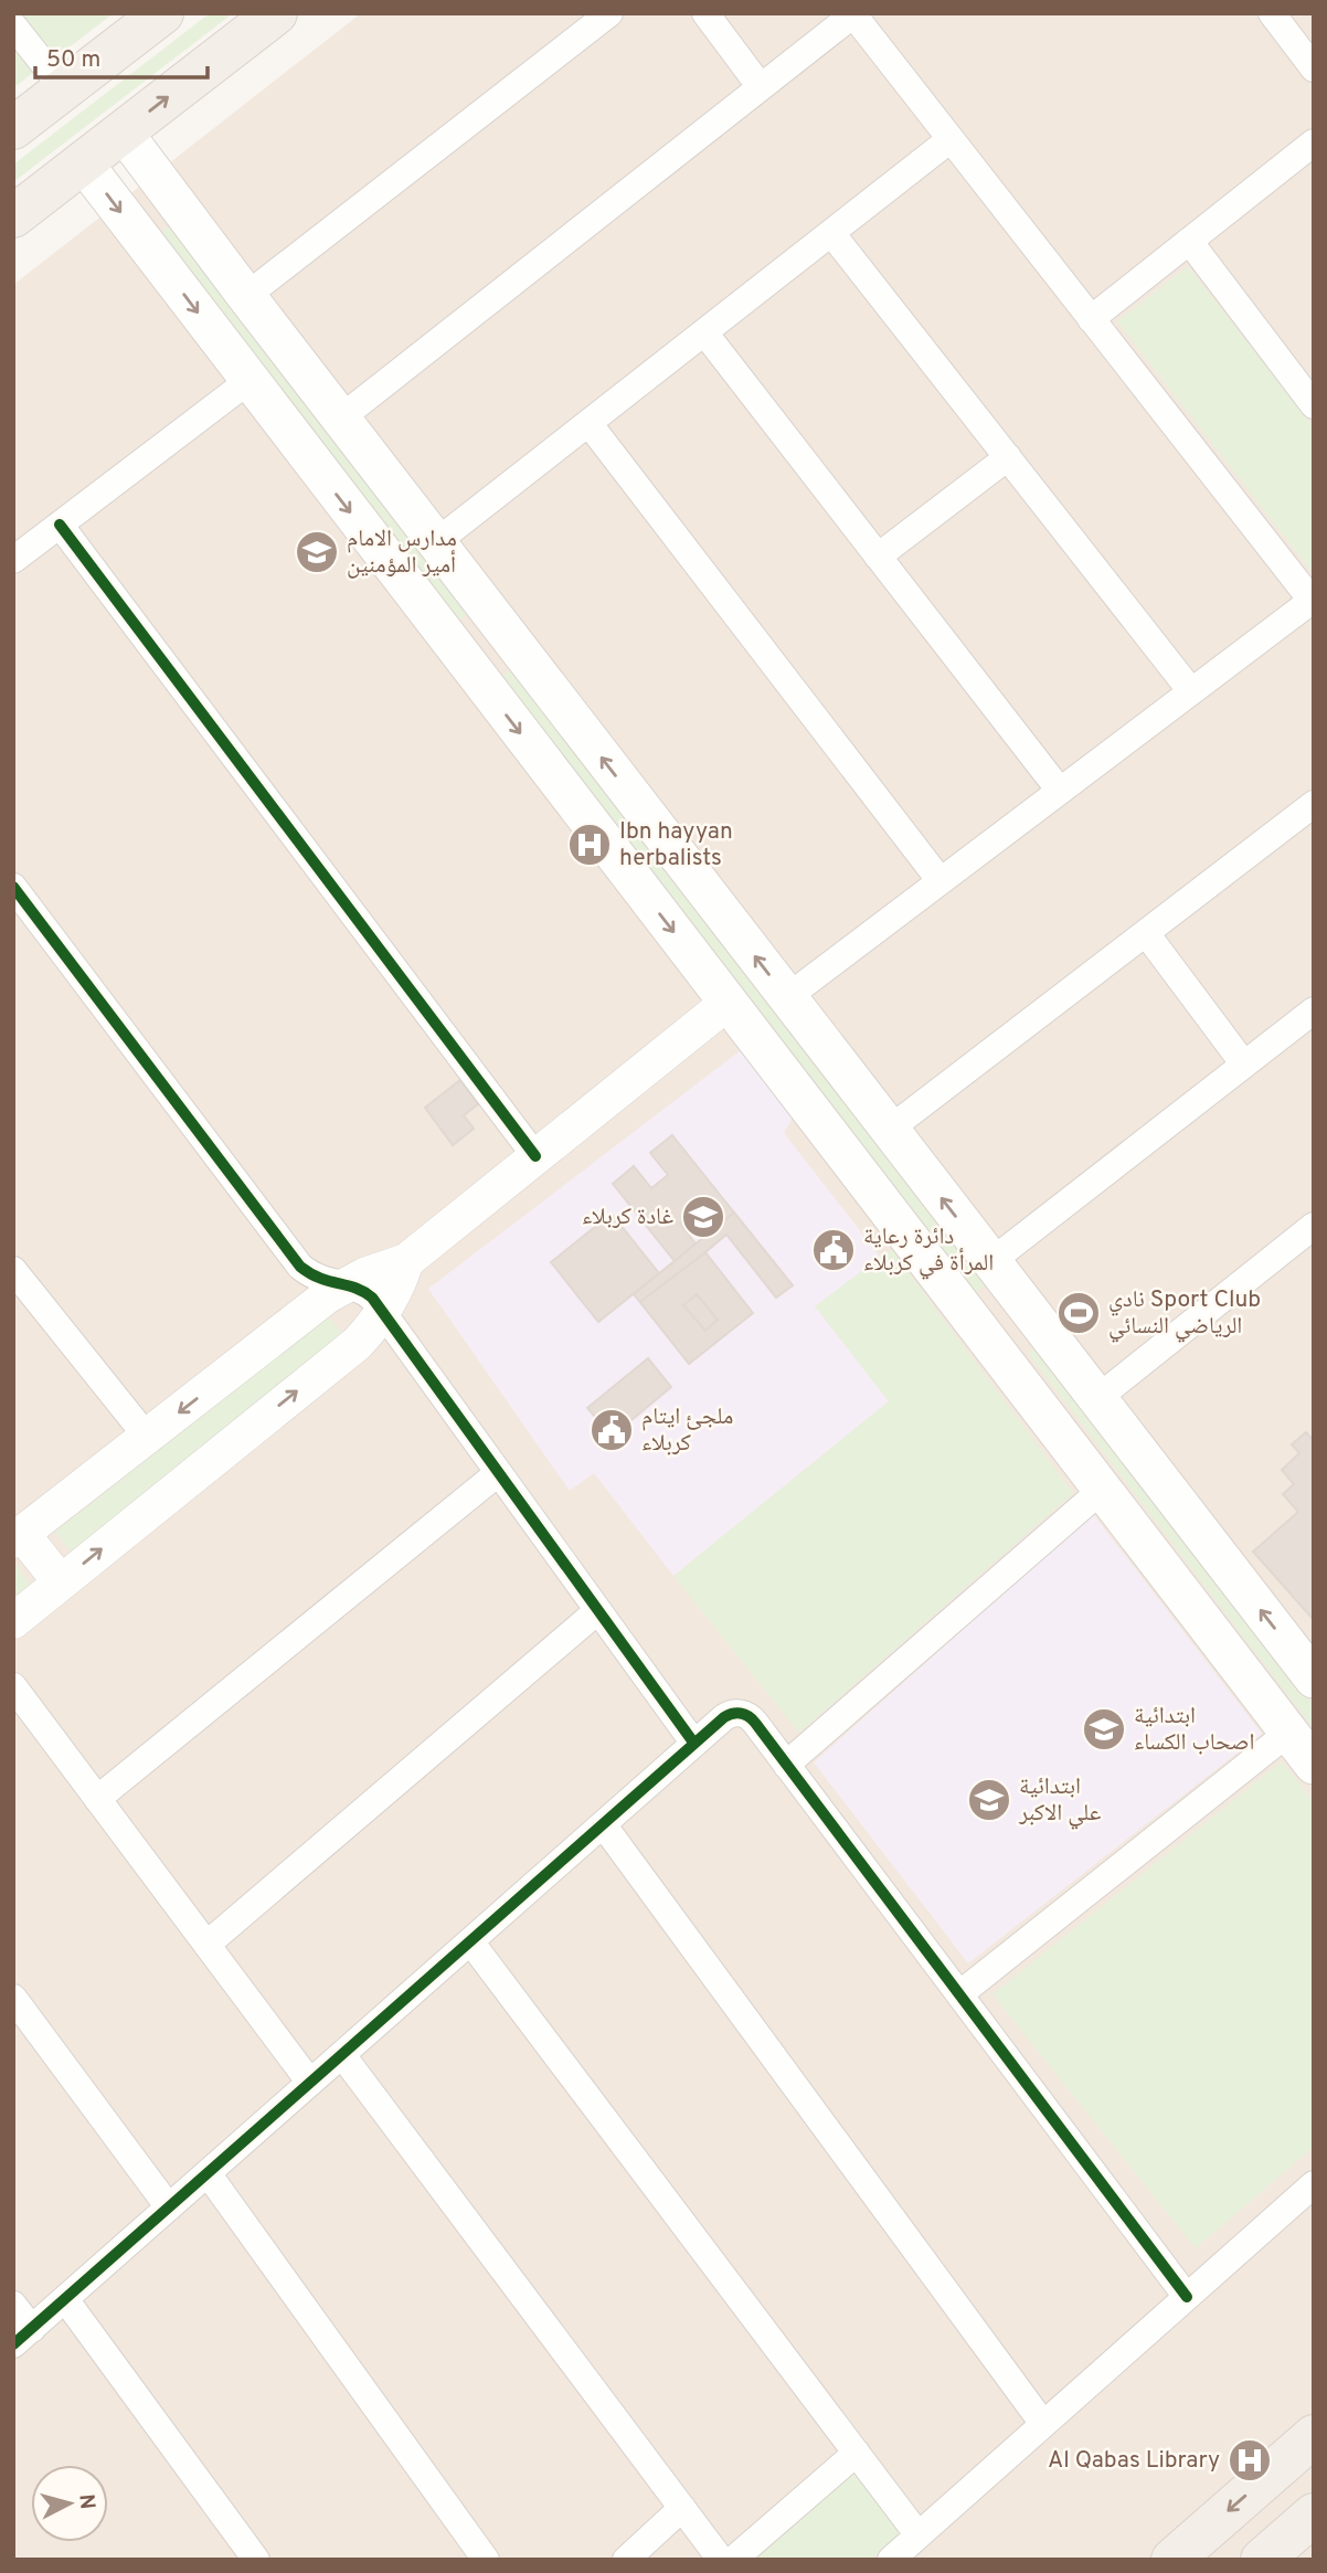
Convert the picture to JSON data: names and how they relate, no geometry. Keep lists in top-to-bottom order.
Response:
{
  "places": {
    "school or university": [
      "مدارس الامام أمير المؤمنين",
      "غادة كربلاء",
      "ابتدائية اصحاب الكساء",
      "ابتدائية علي الاكبر"
    ],
    "hospital": ["Ibn hayyan herbalists", "Al Qabas Library"],
    "public building": ["دائرة رعاية المرأة في كربلاء", "ملجئ ايتام كربلاء"],
    "sports": ["نادي Sport Club الرياضي النسائي"]
  },
  "scale_bar": "50 m",
  "north": "right"
}
